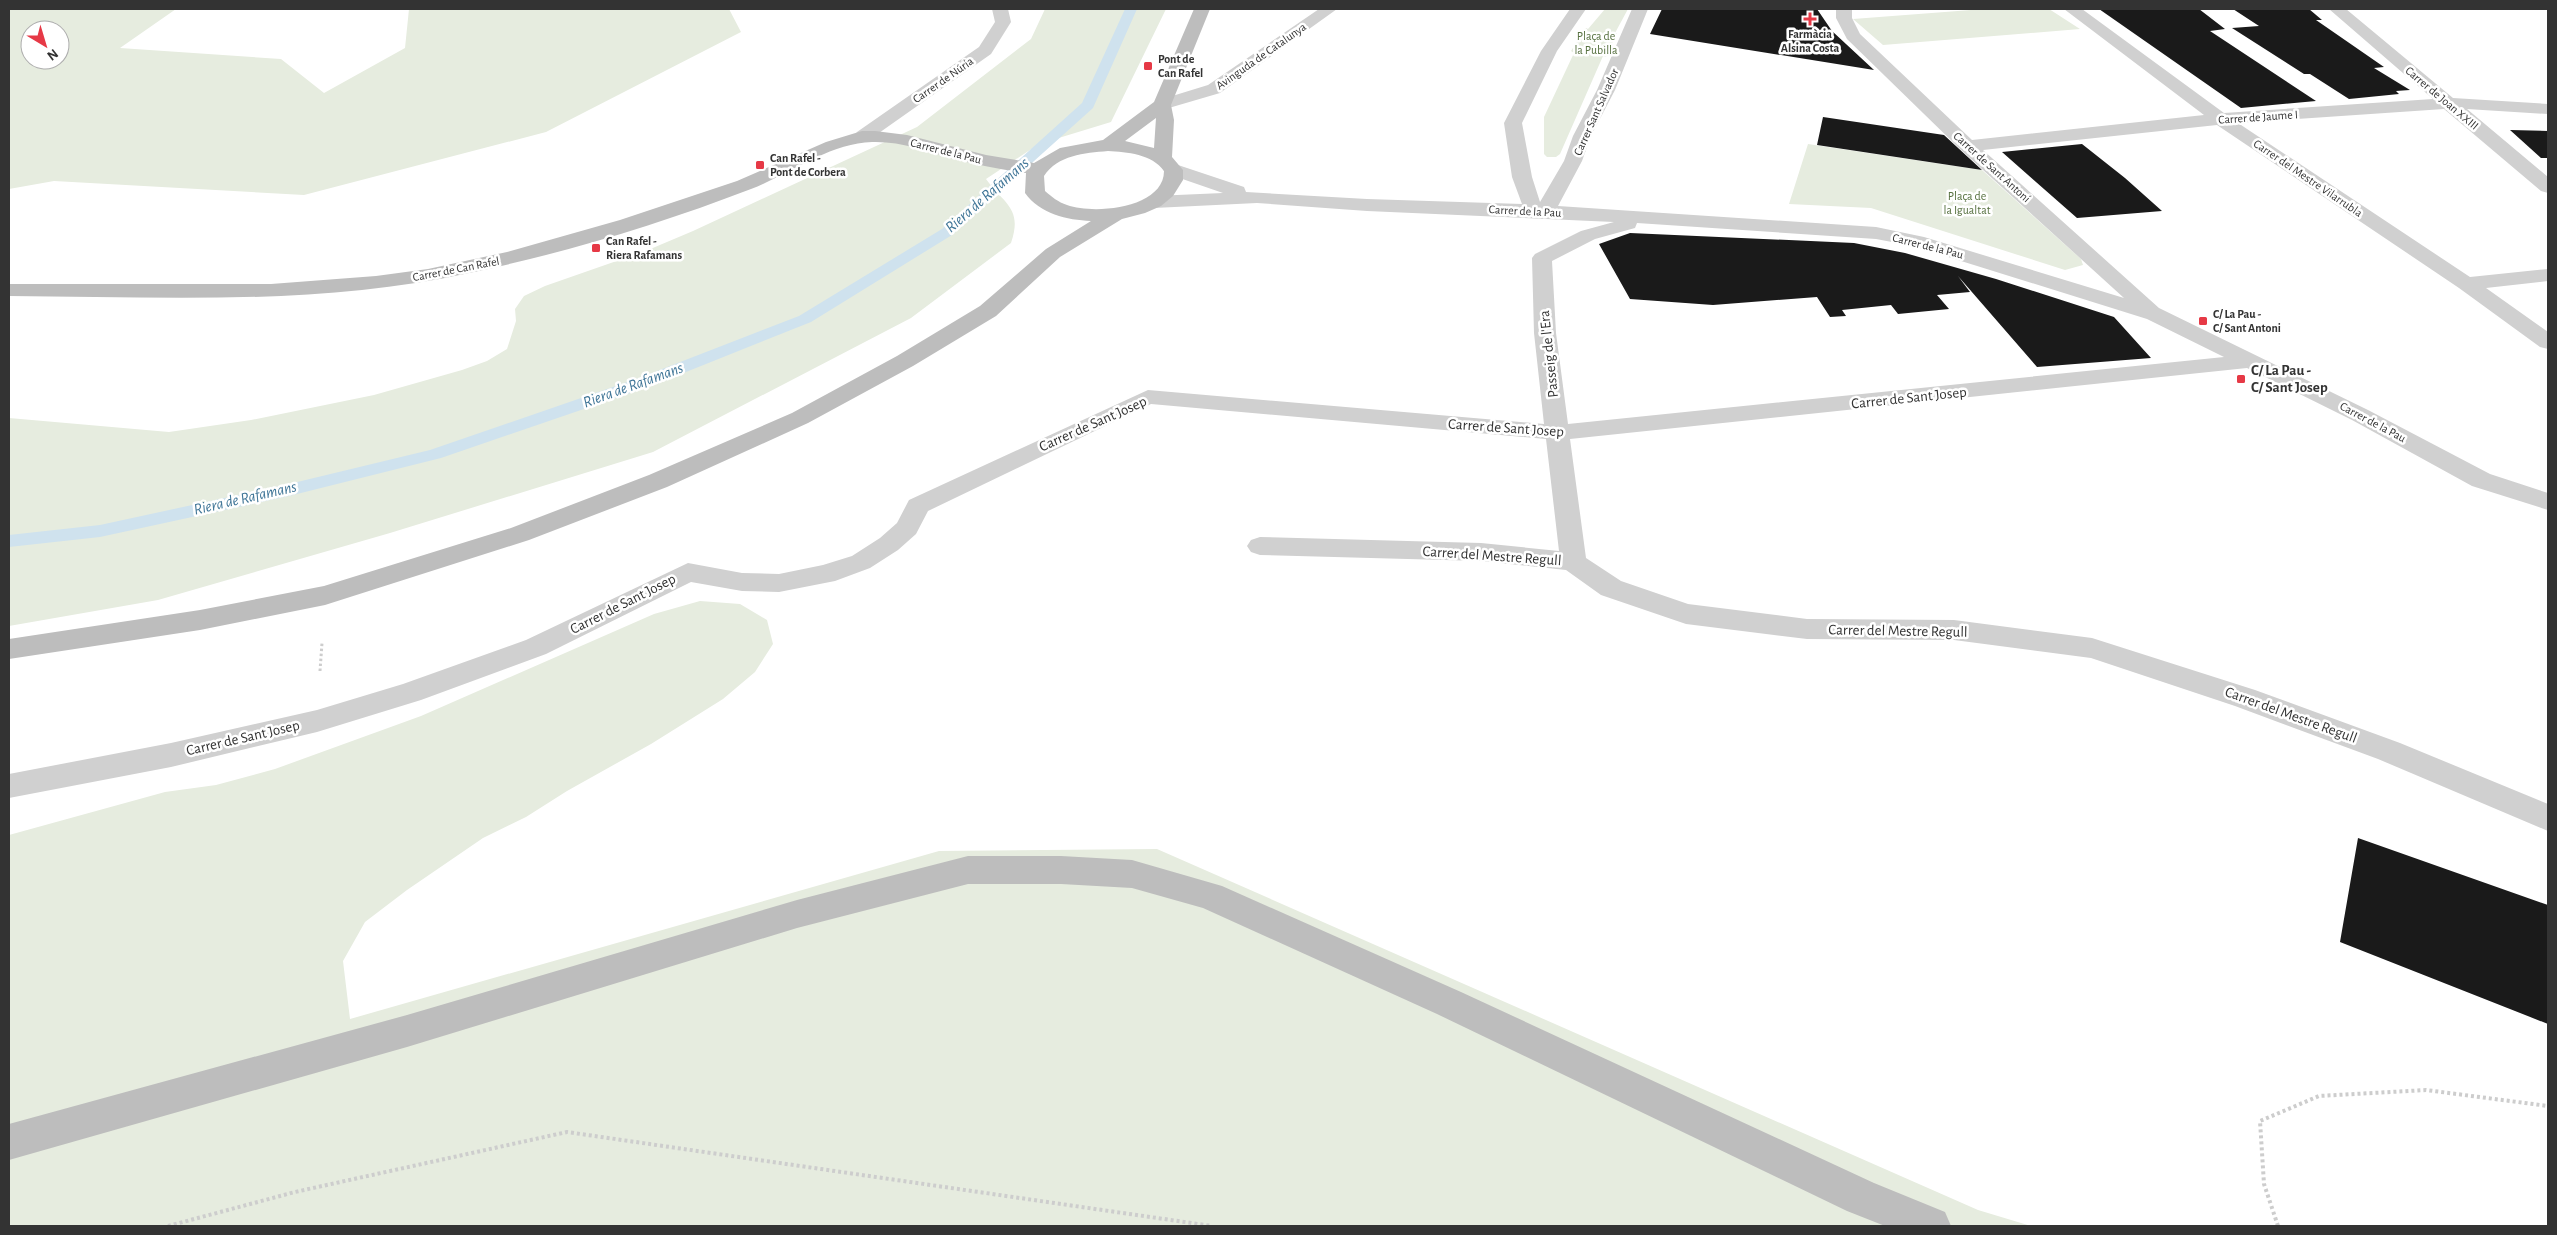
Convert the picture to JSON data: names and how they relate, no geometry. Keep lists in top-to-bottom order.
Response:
{
  "streets": {
    "street": [
      "Avinguda de Catalunya",
      "Carrer de Núria",
      "Carrer de Joan XXIII",
      "Carrer Sant Salvador",
      "Carrer de Jaume I",
      "Carrer de la Pau",
      "Carrer de Sant Antoni",
      "Carrer del Mestre Vilarrubla",
      "Carrer de Can Rafel",
      "Passeig de l'Era",
      "Carrer de Sant Josep",
      "Carrer del Mestre Regull"
    ]
  },
  "crossings": [
    ["Carrer de Núria", "Carrer de la Pau"],
    ["Carrer de Núria", "Carrer de Can Rafel"],
    ["Carrer de Joan XXIII", "Carrer de Jaume I"],
    ["Carrer Sant Salvador", "Carrer de la Pau"],
    ["Carrer de Jaume I", "Carrer de Sant Antoni"],
    ["Carrer de Jaume I", "Carrer del Mestre Vilarrubla"],
    ["Carrer de la Pau", "Carrer de Sant Antoni"],
    ["Carrer de la Pau", "Carrer de Can Rafel"],
    ["Carrer de la Pau", "Passeig de l'Era"],
    ["Carrer de la Pau", "Carrer de Sant Josep"],
    ["Passeig de l'Era", "Carrer de Sant Josep"],
    ["Passeig de l'Era", "Carrer del Mestre Regull"]
  ],
  "water": ["Riera de Rafamans"],
  "parks": ["Plaça de la Pubilla", "Plaça de la Igualtat"],
  "places": {
    "health": ["Farmàcia Alsina Costa"],
    "transit": [
      "Pont de Can Rafel",
      "Can Rafel - Pont de Corbera",
      "Can Rafel - Riera Rafamans",
      "C/ La Pau - C/ Sant Antoni",
      "C/ La Pau - C/ Sant Josep"
    ]
  },
  "north": "bottom right"
}
